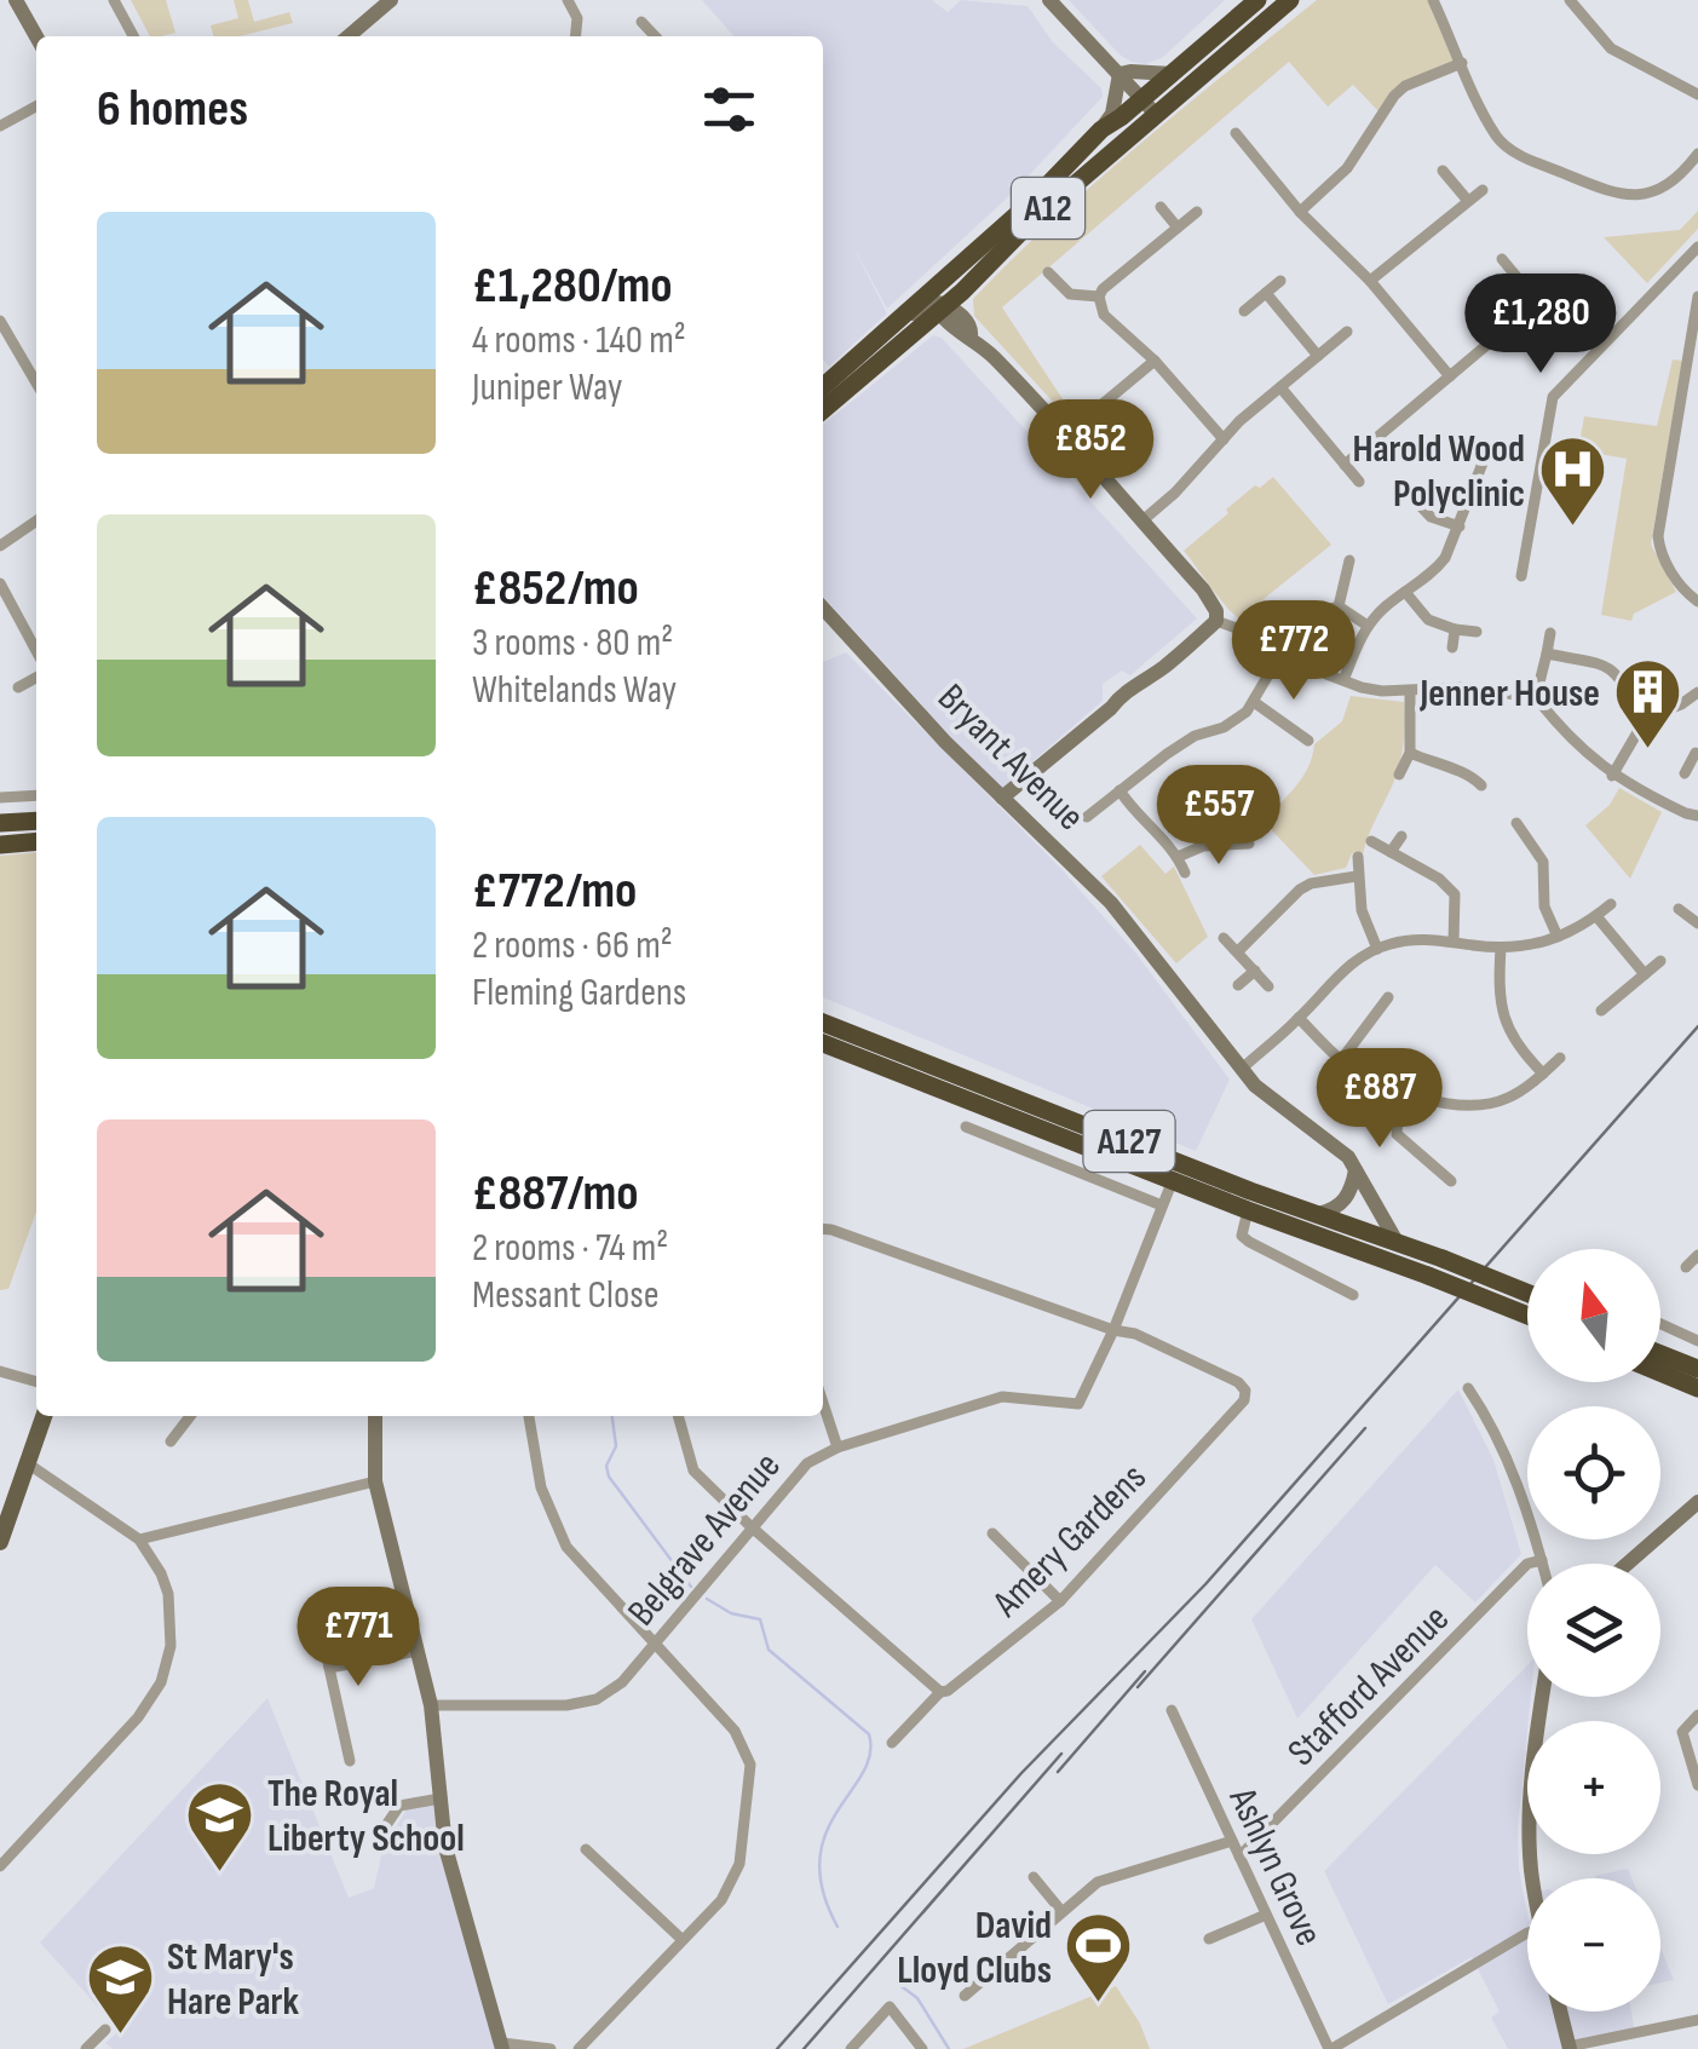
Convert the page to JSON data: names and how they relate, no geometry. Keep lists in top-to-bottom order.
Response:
{
  "streets": {
    "highway": ["A12", "A127"],
    "street": [
      "Bryant Avenue",
      "Belgrave Avenue",
      "Amery Gardens",
      "Stafford Avenue",
      "Ashlyn Grove"
    ]
  },
  "crossings": [
    ["Bryant Avenue", "A127"],
    ["A127", "Belgrave Avenue"],
    ["Belgrave Avenue", "Amery Gardens"],
    ["Stafford Avenue", "Ashlyn Grove"]
  ],
  "places": {
    "hospital": ["Harold Wood Polyclinic"],
    "building": ["Jenner House"],
    "school or university": ["The Royal Liberty School", "St Mary's Hare Park"],
    "sports": ["David Lloyd Clubs"]
  },
  "north": "top",
  "page": {
    "heading": "6 homes",
    "list": [
      {
        "name": "£1,280/mo",
        "note": "4 rooms · 140 m² · Juniper Way"
      },
      {
        "name": "£852/mo",
        "note": "3 rooms · 80 m² · Whitelands Way"
      },
      {
        "name": "£772/mo",
        "note": "2 rooms · 66 m² · Fleming Gardens"
      },
      {
        "name": "£887/mo",
        "note": "2 rooms · 74 m² · Messant Close"
      }
    ],
    "price": [
      "£1,280",
      "£852",
      "£772",
      "£557",
      "£887",
      "£771"
    ],
    "map_buttons": ["+", "−"]
  }
}
